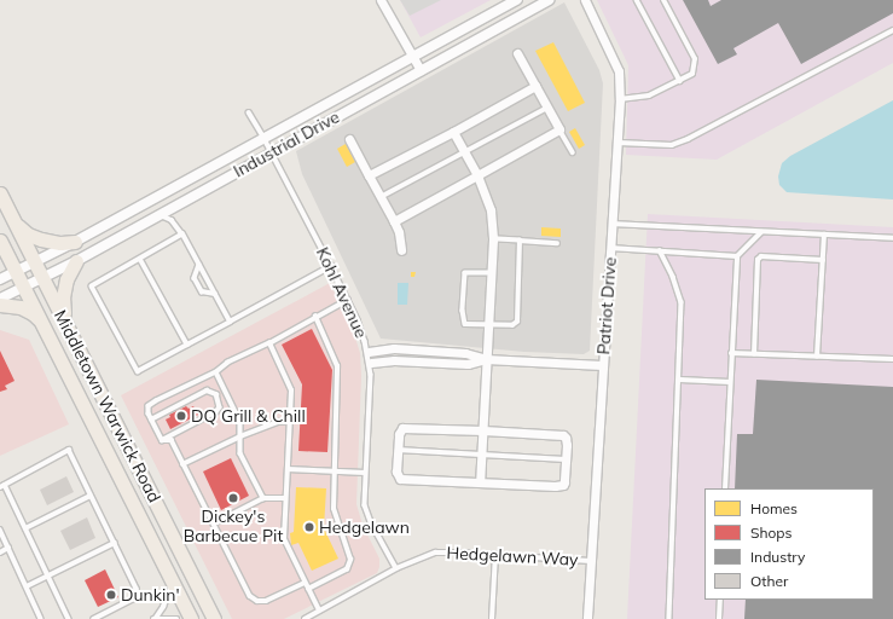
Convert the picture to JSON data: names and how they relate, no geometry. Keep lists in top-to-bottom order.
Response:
{
  "streets": {
    "main road": ["Middletown Warwick Road"],
    "street": ["Industrial Drive", "Patriot Drive"],
    "lane": ["Kohl Avenue", "Hedgelawn Way"]
  },
  "crossings": [
    ["Industrial Drive", "Kohl Avenue"],
    ["Industrial Drive", "Middletown Warwick Road"],
    ["Kohl Avenue", "Hedgelawn Way"],
    ["Patriot Drive", "Hedgelawn Way"]
  ],
  "places": [
    "DQ Grill & Chill",
    "Dickey's Barbecue Pit",
    "Hedgelawn",
    "Dunkin'"
  ],
  "legend": [
    "Homes",
    "Shops",
    "Industry",
    "Other"
  ]
}
